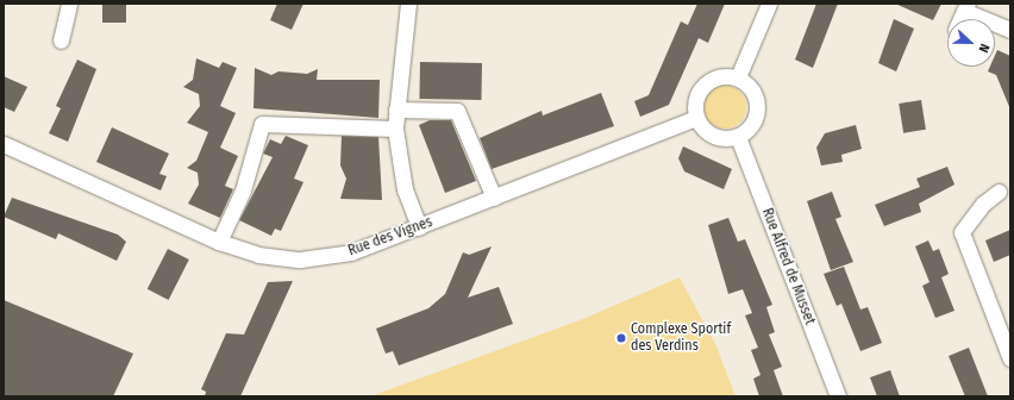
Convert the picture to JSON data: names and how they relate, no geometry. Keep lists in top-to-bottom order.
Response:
{
  "streets": {
    "street": ["Rue des Vignes", "Rue Alfred de Musset"]
  },
  "crossings": [
    ["Rue des Vignes", "Rue Alfred de Musset"]
  ],
  "places": ["Complexe Sportif des Verdins"],
  "north": "right"
}
